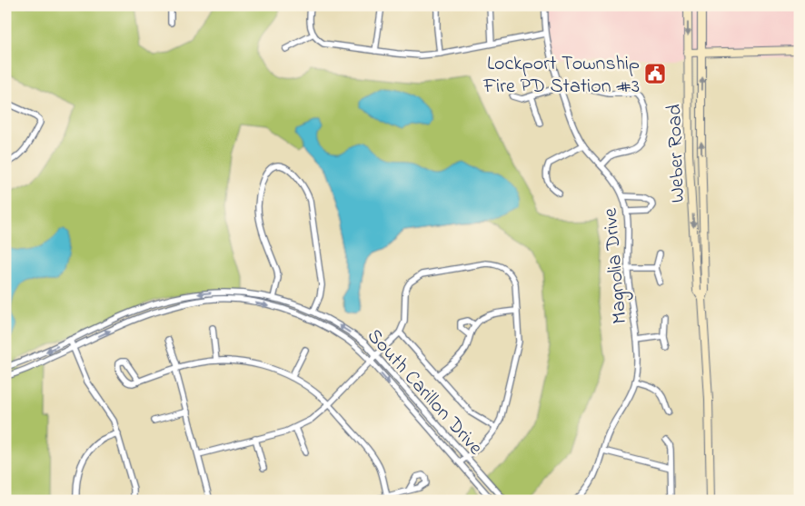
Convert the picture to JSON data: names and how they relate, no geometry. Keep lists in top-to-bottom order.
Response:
{
  "streets": {
    "main road": ["Weber Road"],
    "street": ["Magnolia Drive", "South Carillon Drive"]
  },
  "places": {
    "public building": ["Lockport Township Fire PD Station #3"]
  }
}
